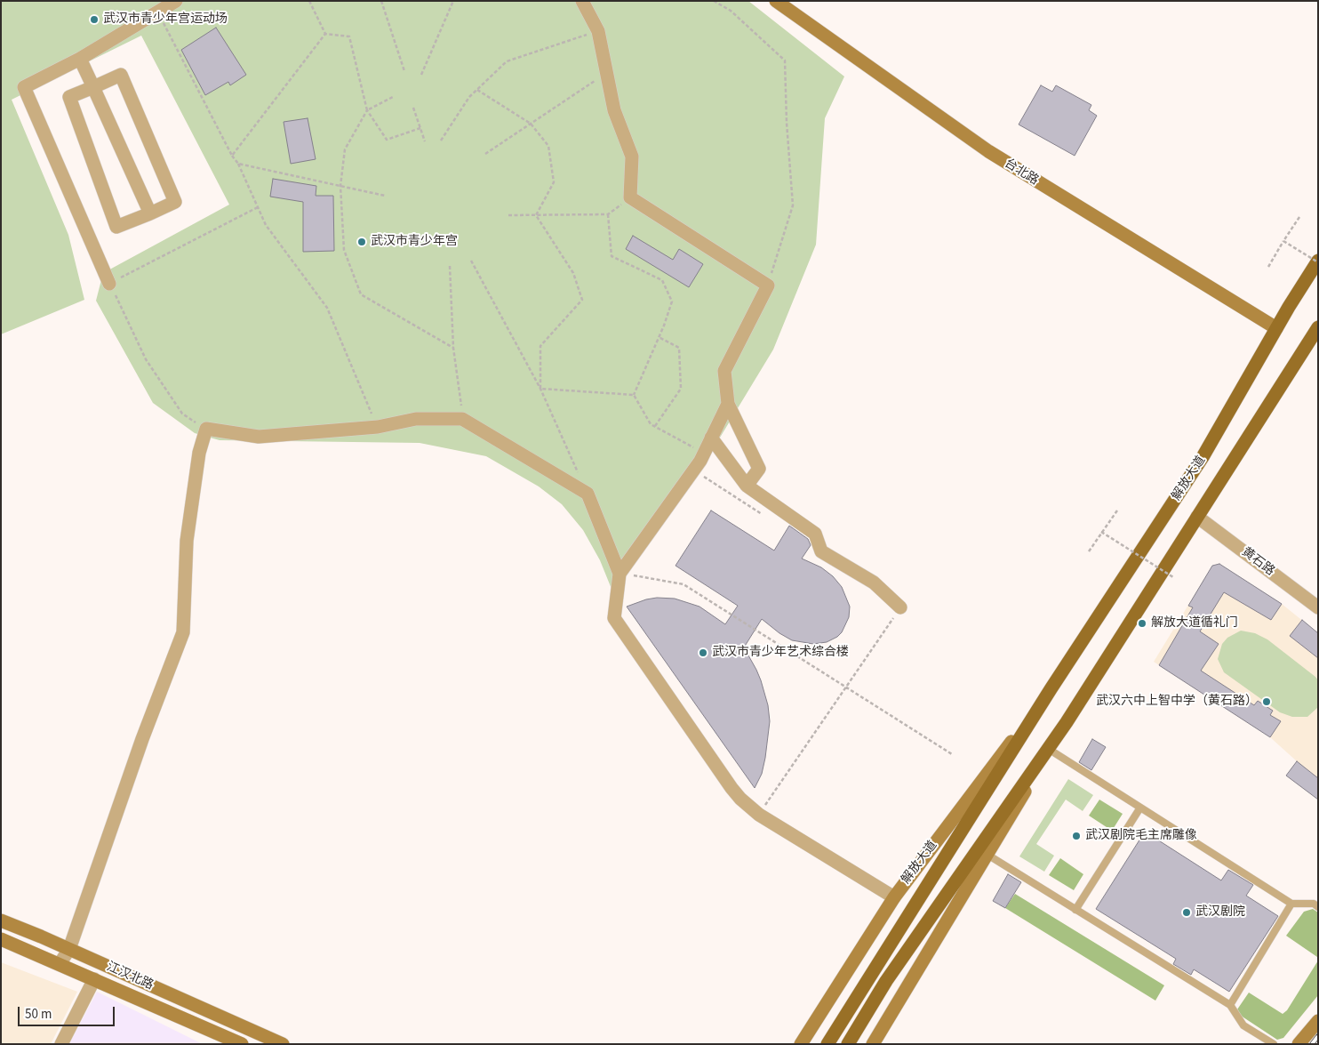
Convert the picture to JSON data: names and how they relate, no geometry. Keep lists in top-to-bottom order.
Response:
{
  "streets": {
    "main road": ["台北路", "解放大道", "江汉北路"],
    "street": ["黄石路"]
  },
  "crossings": [
    ["台北路", "解放大道"]
  ],
  "places": [
    "武汉市青少年宫运动场",
    "武汉市青少年宫",
    "解放大道循礼门",
    "武汉市青少年艺术综合楼",
    "武汉六中上智中学（黄石路）",
    "武汉剧院毛主席雕像",
    "武汉剧院"
  ],
  "scale_bar": "50 m"
}
